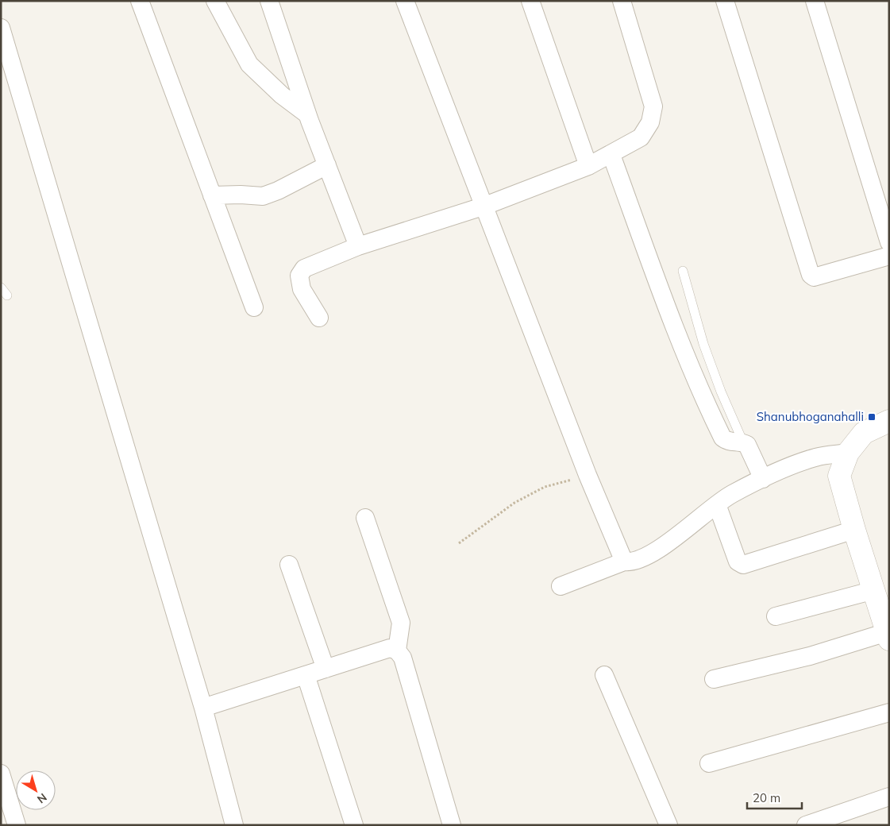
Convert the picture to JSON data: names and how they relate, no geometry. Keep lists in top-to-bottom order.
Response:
{
  "places": {
    "transit": ["Shanubhoganahalli"]
  },
  "scale_bar": "20 m",
  "north": "bottom right"
}
